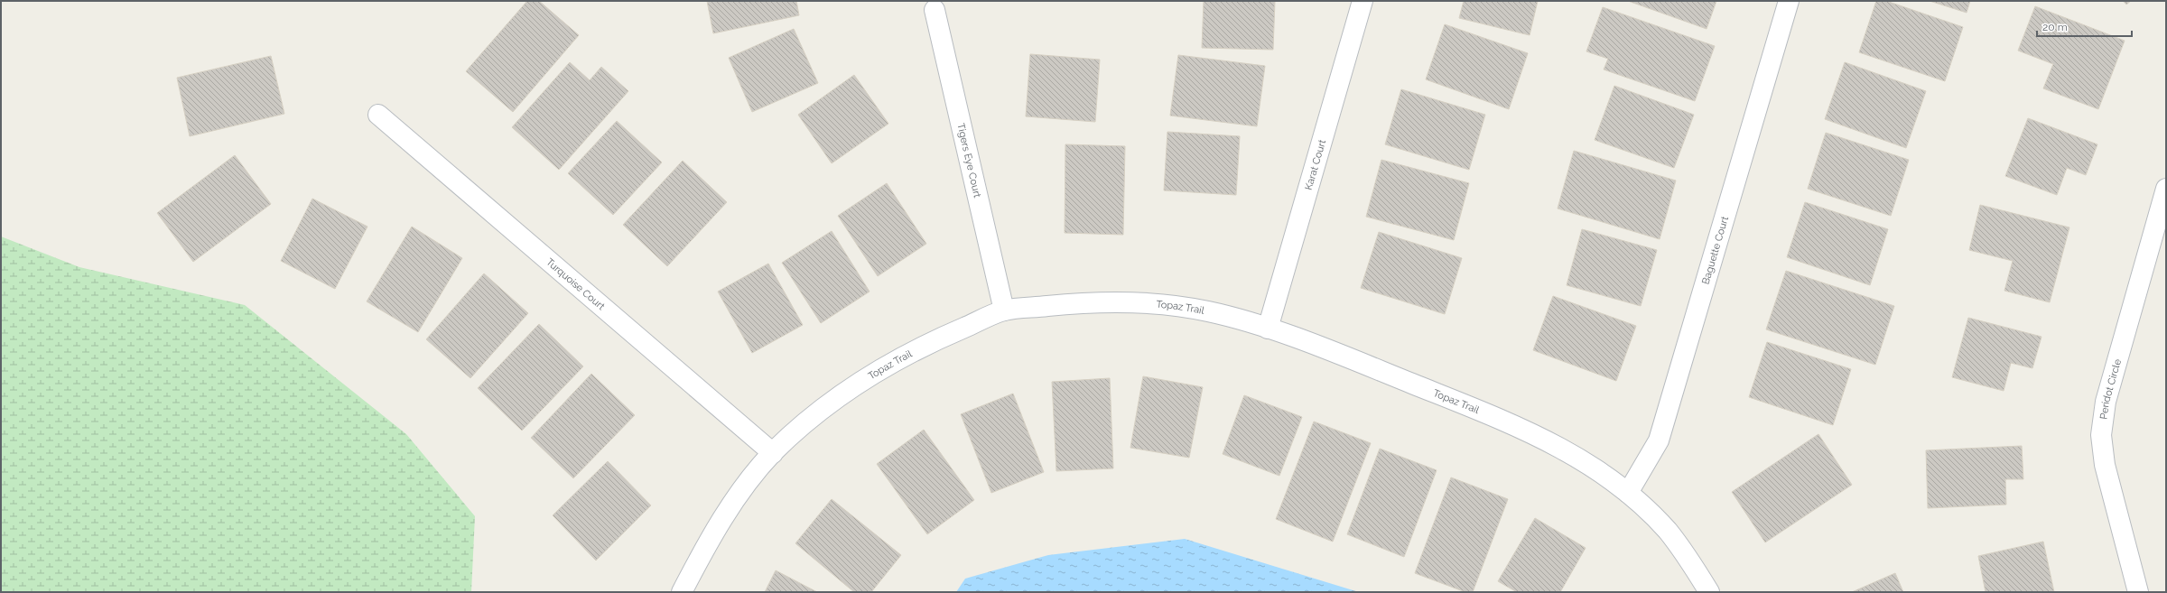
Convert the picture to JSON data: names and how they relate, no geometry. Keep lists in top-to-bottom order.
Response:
{
  "streets": {
    "street": [
      "Tigers Eye Court",
      "Karat Court",
      "Baguette Court",
      "Turquoise Court",
      "Topaz Trail",
      "Peridot Circle"
    ]
  },
  "crossings": [
    ["Tigers Eye Court", "Topaz Trail"],
    ["Karat Court", "Topaz Trail"],
    ["Baguette Court", "Topaz Trail"],
    ["Turquoise Court", "Topaz Trail"]
  ],
  "scale_bar": "20 m"
}
